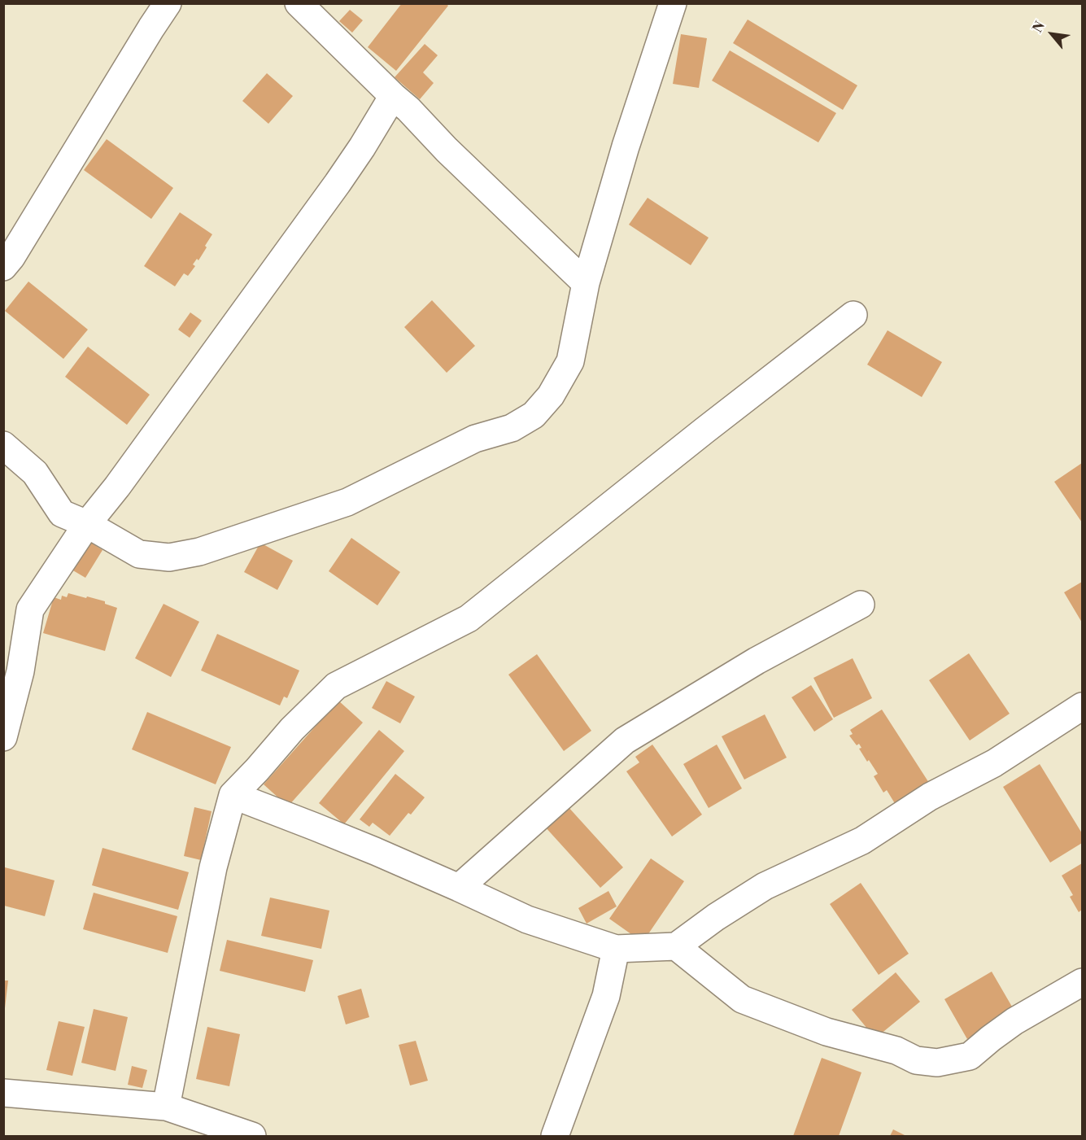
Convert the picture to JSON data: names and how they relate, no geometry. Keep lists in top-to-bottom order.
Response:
{
  "north": "top left"
}
